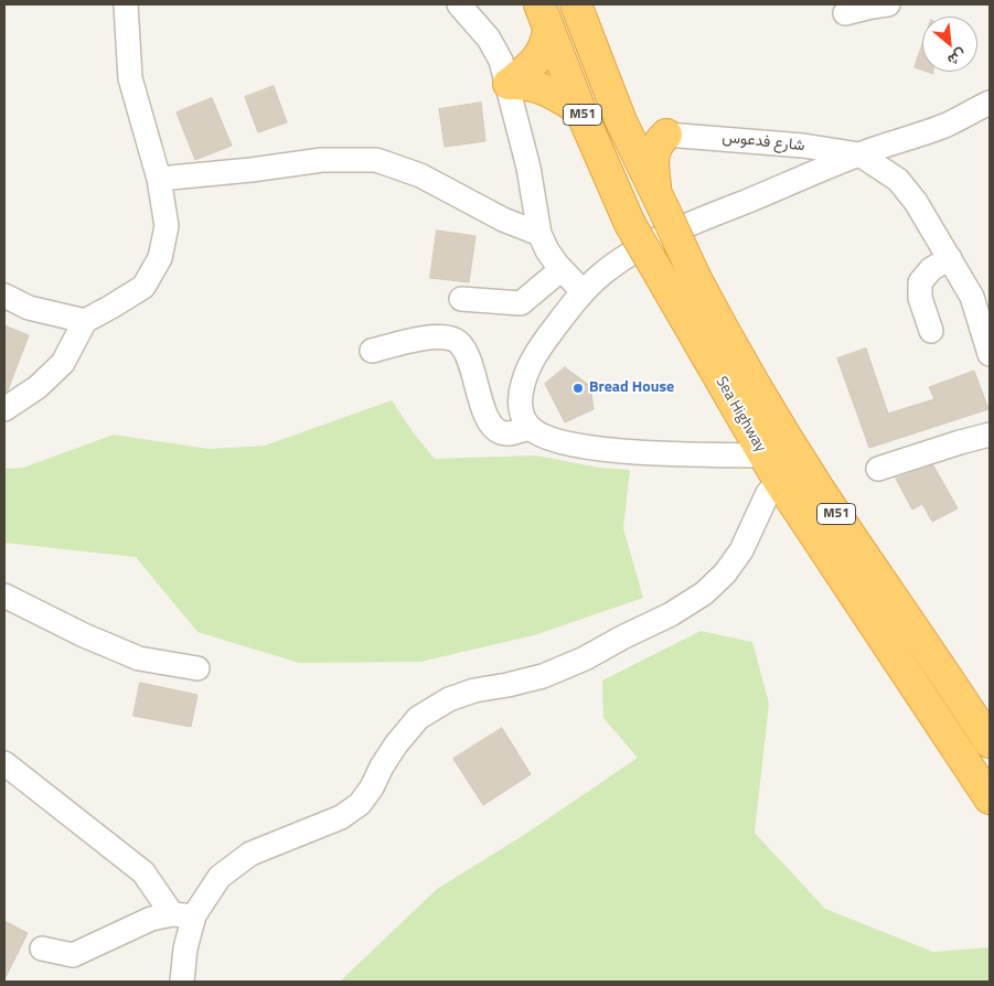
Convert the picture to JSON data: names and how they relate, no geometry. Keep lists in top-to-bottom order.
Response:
{
  "streets": {
    "highway": ["M51", "Sea Highway"],
    "street": ["شارع فدعوس"]
  },
  "places": ["Bread House"],
  "north": "bottom right"
}
